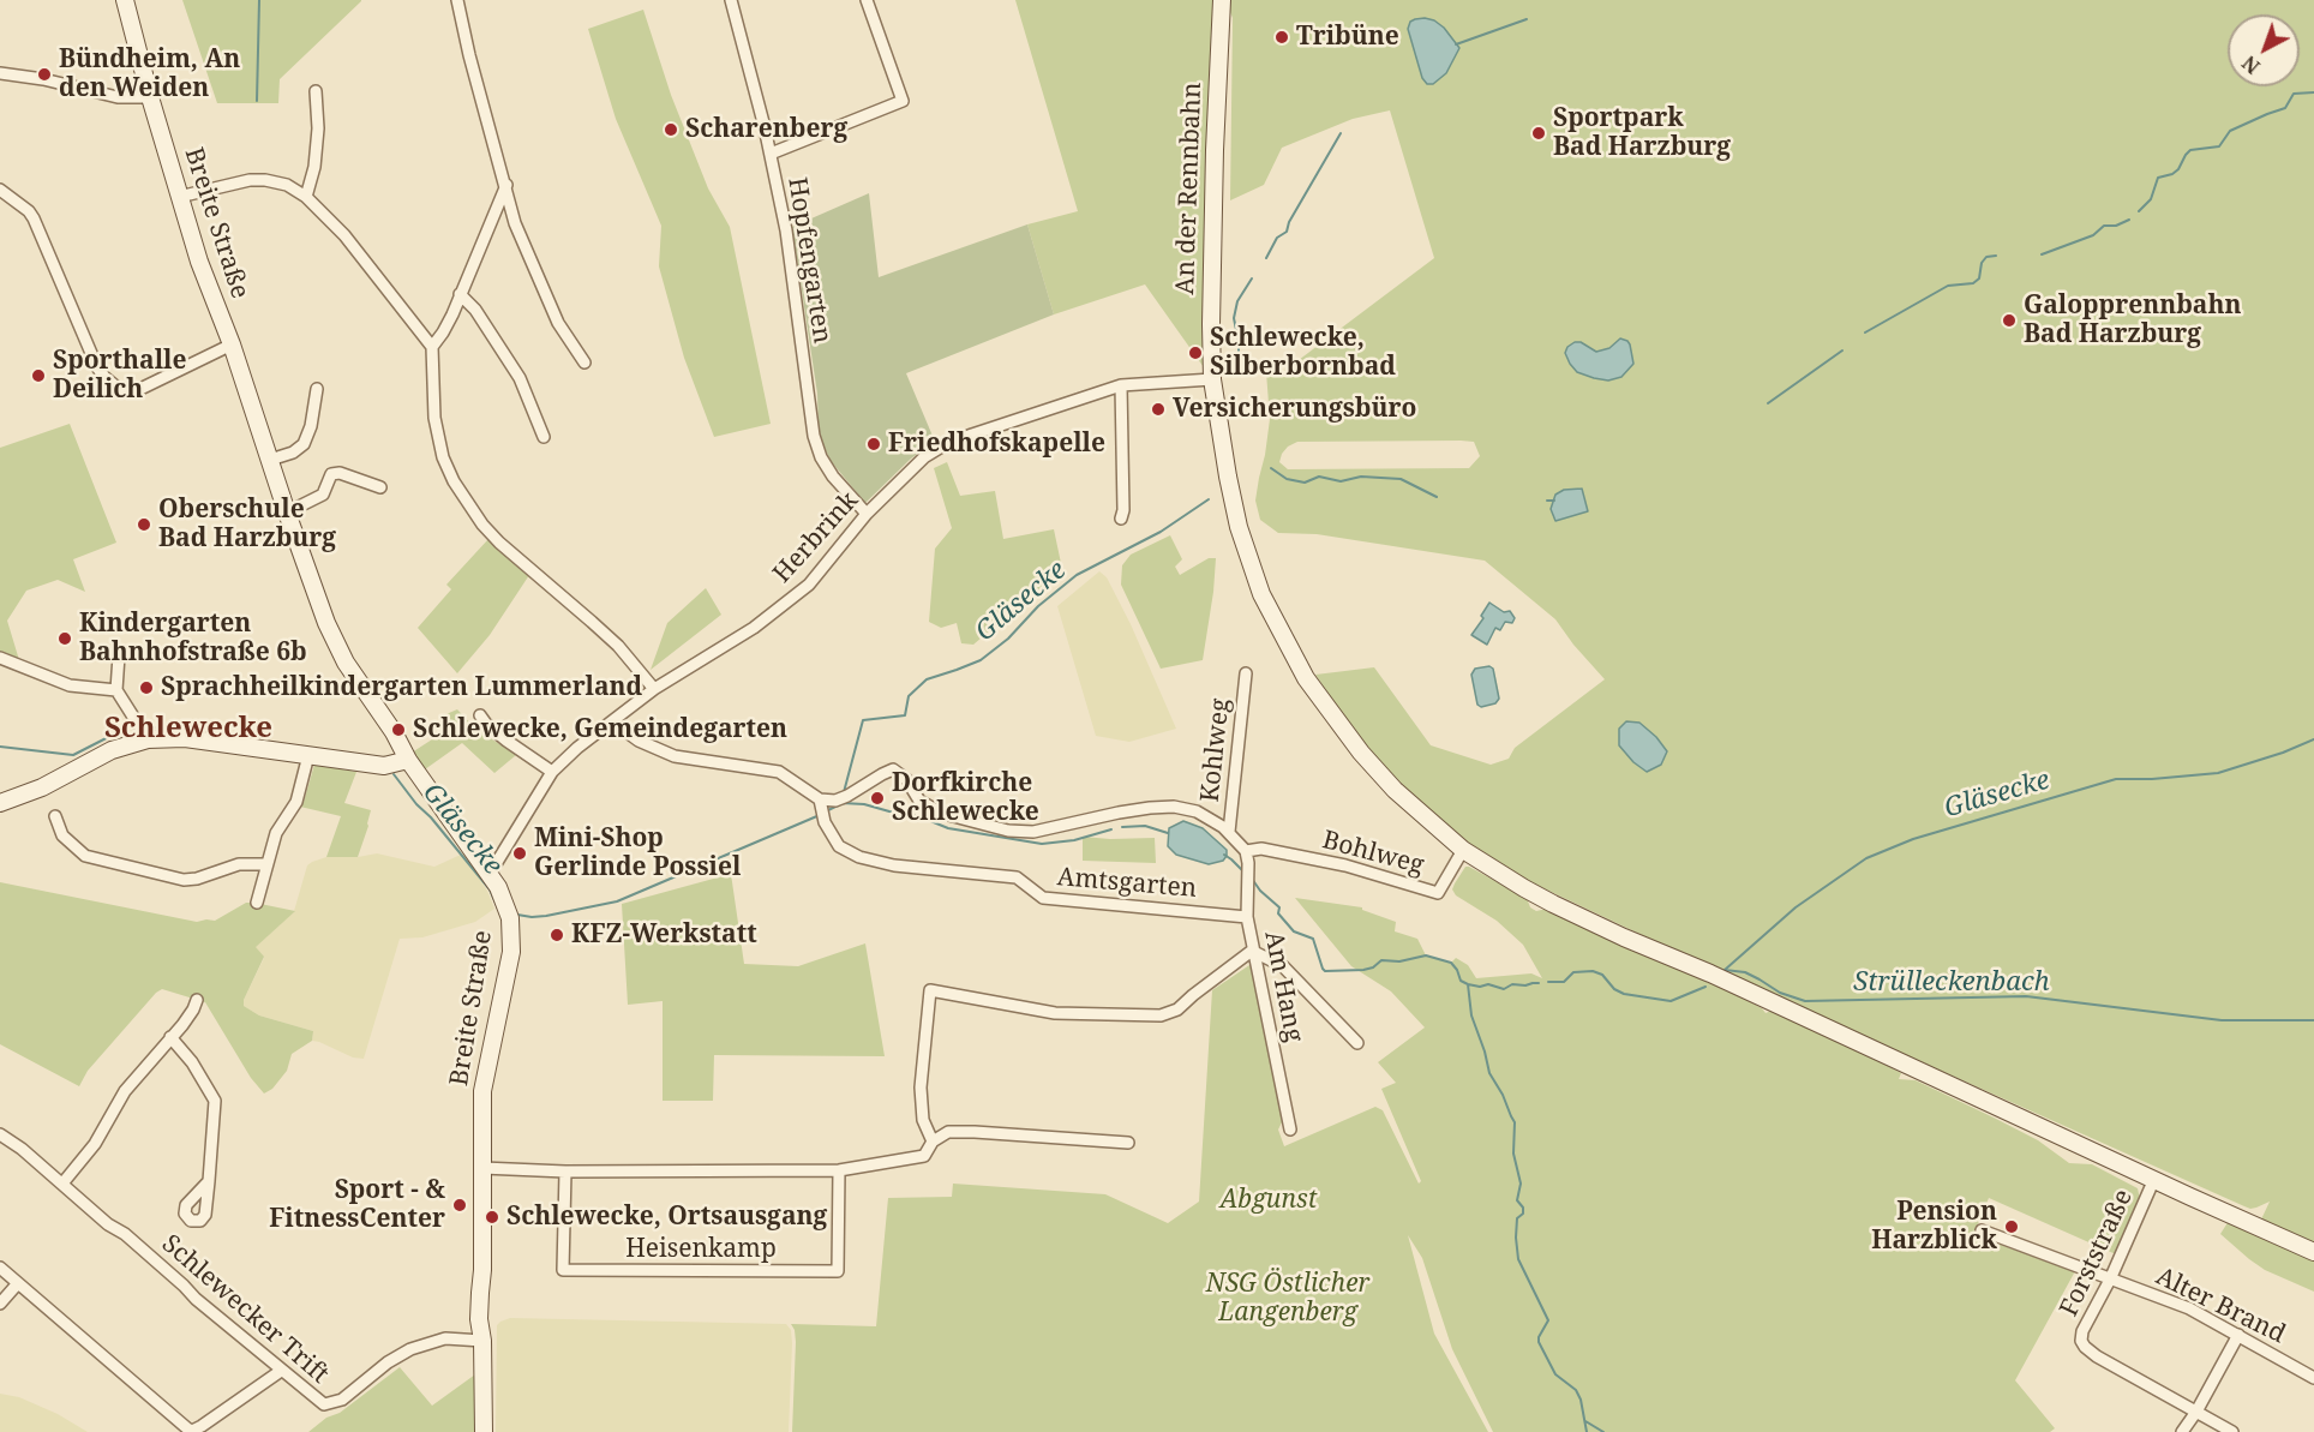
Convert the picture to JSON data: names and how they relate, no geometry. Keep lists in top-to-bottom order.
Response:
{
  "streets": {
    "street": [
      "An der Rennbahn",
      "Breite Straße",
      "Hopfengarten",
      "Herbrink",
      "Kohlweg",
      "Bohlweg",
      "Amtsgarten",
      "Am Hang",
      "Heisenkamp",
      "Forststraße",
      "Alter Brand",
      "Schlewecker Trift"
    ]
  },
  "crossings": [
    ["An der Rennbahn", "Herbrink"],
    ["An der Rennbahn", "Bohlweg"],
    ["An der Rennbahn", "Forststraße"],
    ["Breite Straße", "Herbrink"],
    ["Breite Straße", "Schlewecker Trift"],
    ["Hopfengarten", "Herbrink"],
    ["Bohlweg", "Am Hang"],
    ["Amtsgarten", "Am Hang"],
    ["Forststraße", "Alter Brand"]
  ],
  "districts": ["Schlewecke"],
  "water": ["Gläsecke", "Strülleckenbach"],
  "parks": ["Abgunst", "NSG Östlicher Langenberg"],
  "places": [
    "Tribüne",
    "Bündheim, An den Weiden",
    "Scharenberg",
    "Sportpark Bad Harzburg",
    "Galopprennbahn Bad Harzburg",
    "Schlewecke, Silberbornbad",
    "Sporthalle Deilich",
    "Versicherungsbüro",
    "Friedhofskapelle",
    "Oberschule Bad Harzburg",
    "Kindergarten Bahnhofstraße 6b",
    "Sprachheilkindergarten Lummerland",
    "Schlewecke, Gemeindegarten",
    "Dorfkirche Schlewecke",
    "Mini-Shop Gerlinde Possiel",
    "KFZ-Werkstatt",
    "Sport - & FitnessCenter",
    "Schlewecke, Ortsausgang",
    "Pension Harzblick"
  ],
  "north": "bottom left"
}
